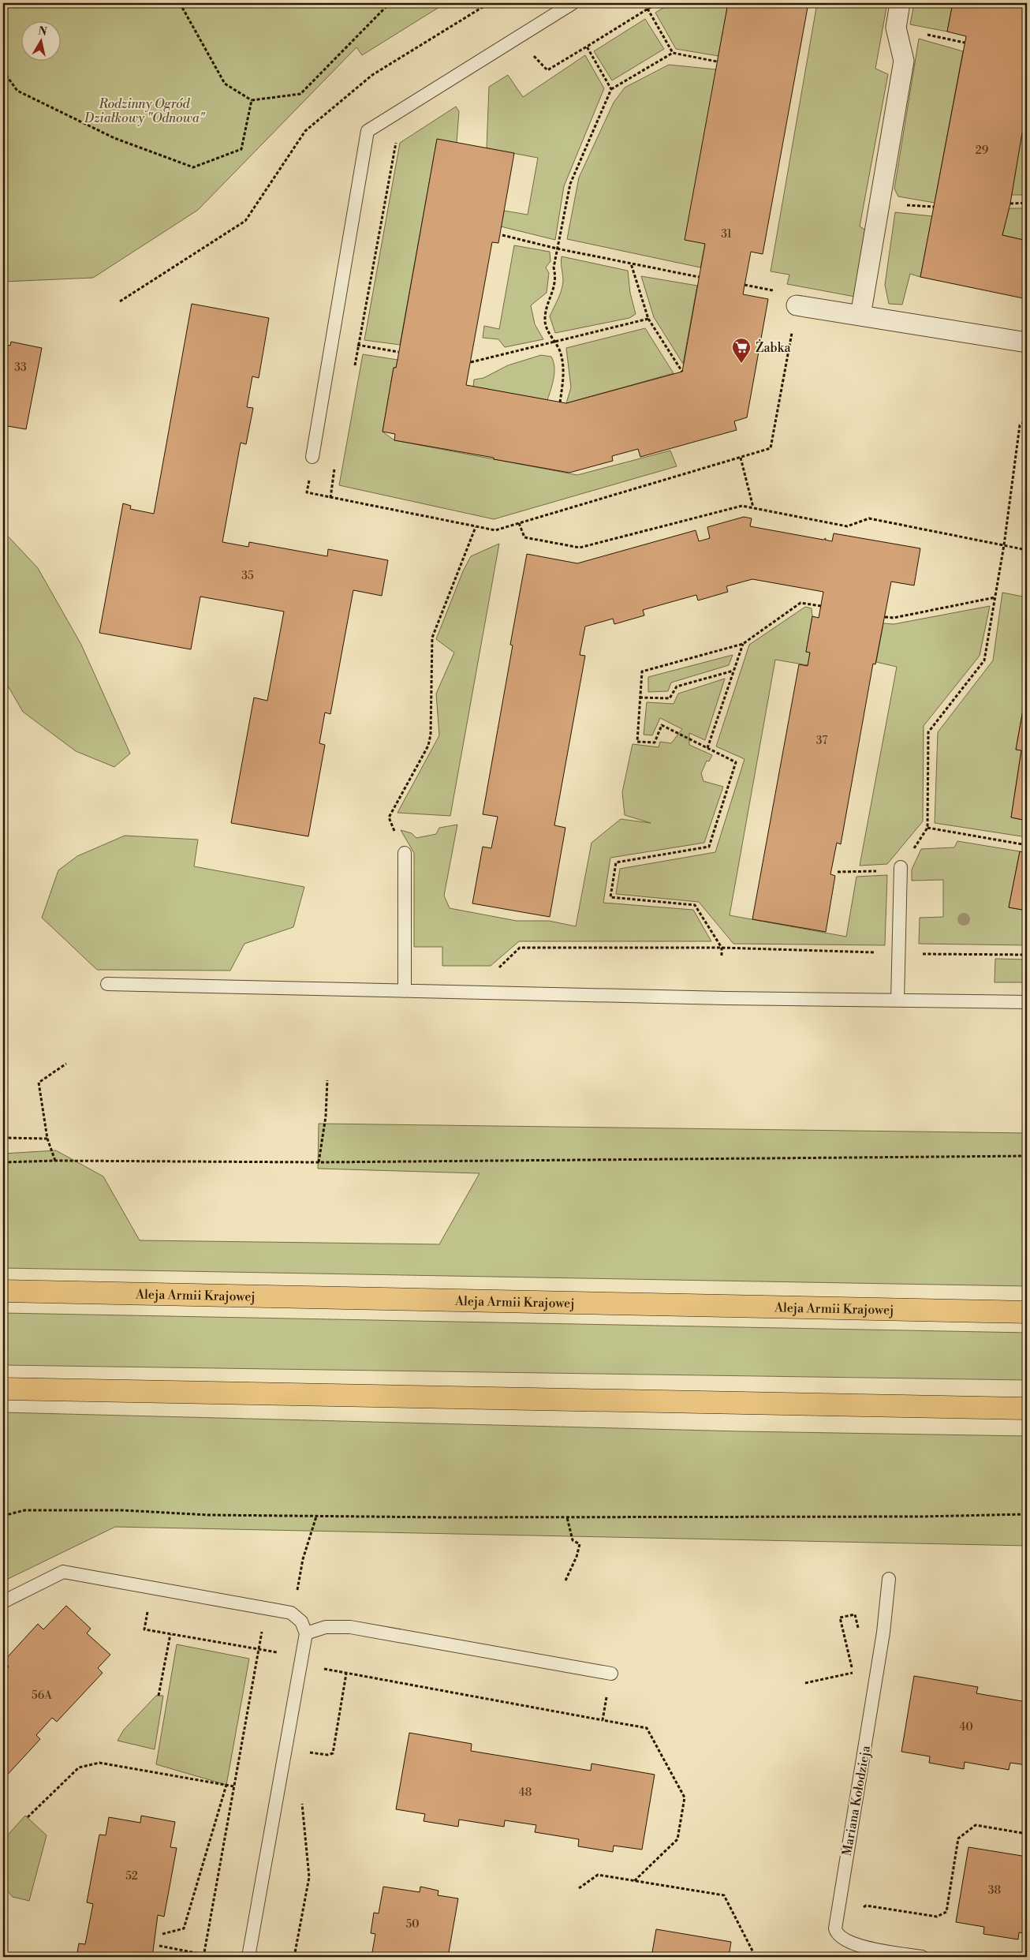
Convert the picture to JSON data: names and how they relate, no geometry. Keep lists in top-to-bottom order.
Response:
{
  "streets": {
    "main road": ["Aleja Armii Krajowej"],
    "lane": ["Mariana Kołodzieja"]
  },
  "parks": ["Rodzinny Ogród Działkowy \"Odnowa\""],
  "places": {
    "supermarket": ["Żabka"]
  },
  "house_numbers": [
    "29",
    "31",
    "33",
    "35",
    "37",
    "56A",
    "40",
    "48",
    "52",
    "38",
    "50"
  ],
  "north": "top"
}
